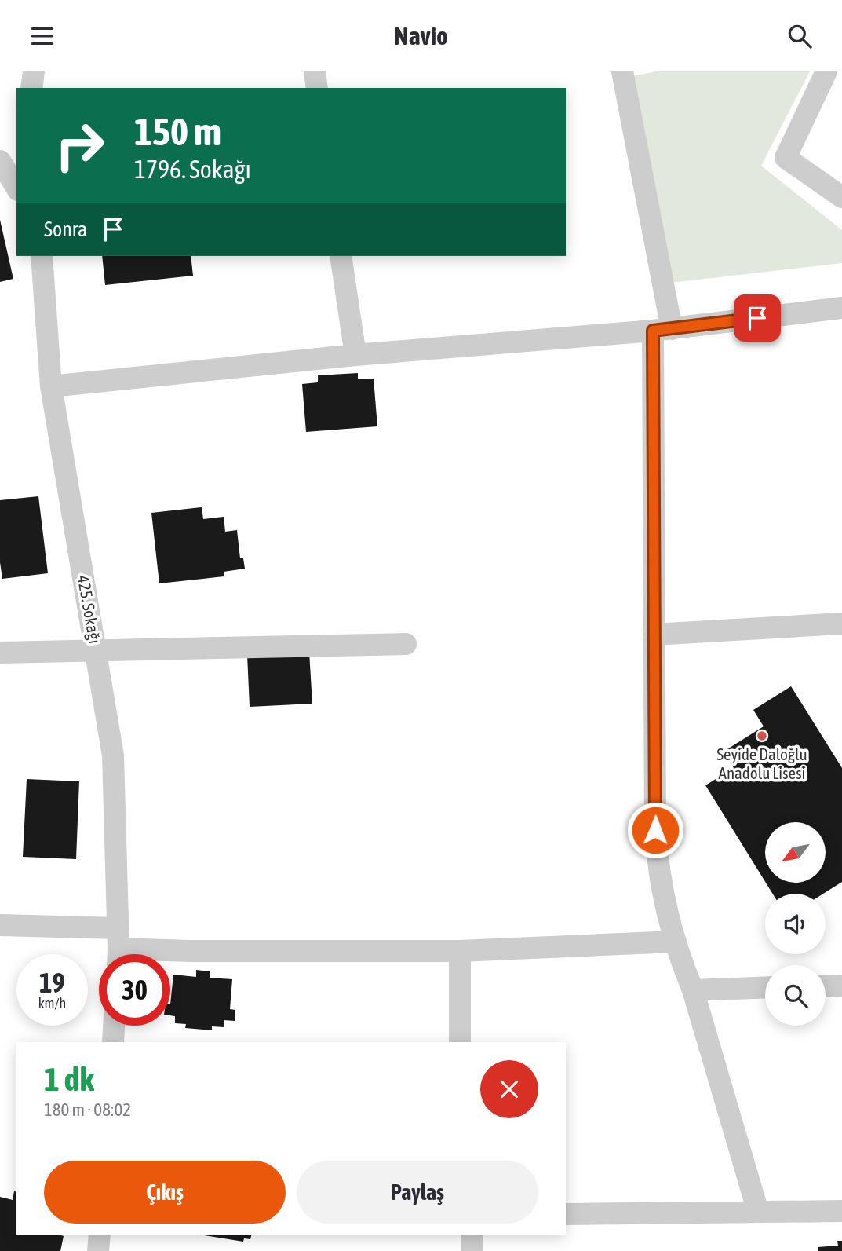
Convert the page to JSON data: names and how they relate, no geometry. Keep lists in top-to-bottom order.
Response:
{
  "streets": {
    "street": ["425. Sokağı"]
  },
  "places": ["Seyide Daloğlu Anadolu Lisesi"],
  "north": "bottom left",
  "page": {
    "header": "Navio",
    "turn": ["150 m", "1796. Sokağı"],
    "then": "Sonra",
    "speed": "19 km/h",
    "limit": "30",
    "heading": ["1 dk", "180 m · 08:02"],
    "buttons": ["Çıkış", "Paylaş"]
  }
}
